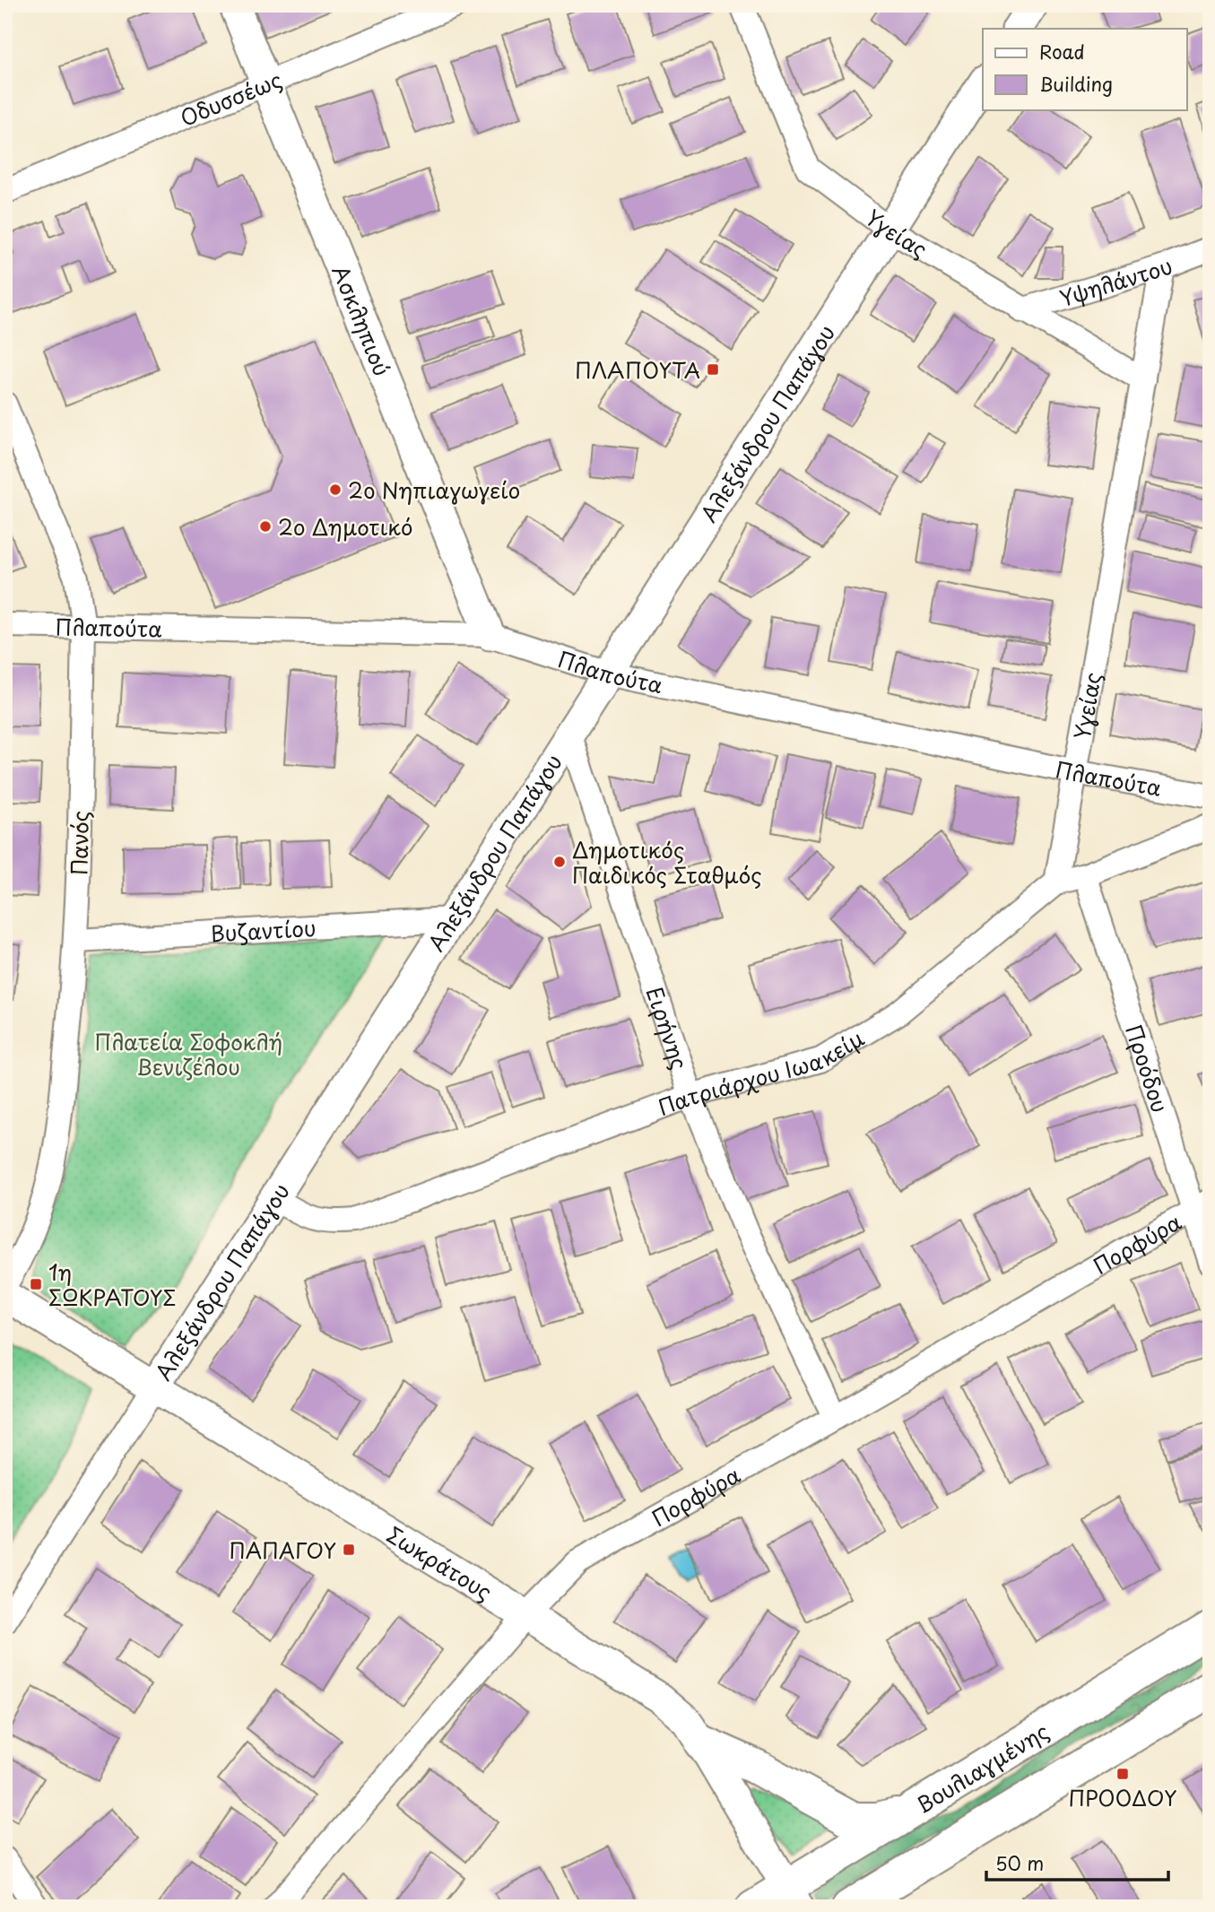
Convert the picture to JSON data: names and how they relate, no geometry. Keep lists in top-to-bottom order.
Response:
{
  "streets": {
    "main road": ["Βουλιαγμένης"],
    "street": [
      "Οδυσσέως",
      "Υγείας",
      "Υψηλάντου",
      "Ασκληπιού",
      "Αλεξάνδρου Παπάγου",
      "Πλαπούτα",
      "Πανός",
      "Βυζαντίου",
      "Ειρήνης",
      "Προόδου",
      "Πατριάρχου Ιωακείμ",
      "Πορφύρα",
      "Σωκράτους"
    ]
  },
  "crossings": [
    ["Οδυσσέως", "Ασκληπιού"],
    ["Υγείας", "Υψηλάντου"],
    ["Υγείας", "Αλεξάνδρου Παπάγου"],
    ["Υγείας", "Πλαπούτα"],
    ["Υγείας", "Πατριάρχου Ιωακείμ"],
    ["Ασκληπιού", "Πλαπούτα"],
    ["Αλεξάνδρου Παπάγου", "Πλαπούτα"],
    ["Αλεξάνδρου Παπάγου", "Βυζαντίου"],
    ["Αλεξάνδρου Παπάγου", "Ειρήνης"],
    ["Αλεξάνδρου Παπάγου", "Πατριάρχου Ιωακείμ"],
    ["Αλεξάνδρου Παπάγου", "Σωκράτους"],
    ["Πλαπούτα", "Πανός"],
    ["Πανός", "Βυζαντίου"],
    ["Ειρήνης", "Πατριάρχου Ιωακείμ"],
    ["Ειρήνης", "Πορφύρα"],
    ["Προόδου", "Πατριάρχου Ιωακείμ"],
    ["Προόδου", "Πορφύρα"],
    ["Πορφύρα", "Σωκράτους"],
    ["Σωκράτους", "Βουλιαγμένης"]
  ],
  "parks": ["Πλατεία Σοφοκλή Βενιζέλου"],
  "places": {
    "transit": [
      "ΠΛΑΠΟΥΤΑ",
      "1η ΣΩΚΡΑΤΟΥΣ",
      "ΠΑΠΑΓΟΥ",
      "ΠΡΟΟΔΟΥ"
    ],
    "other": ["2ο Νηπιαγωγείο", "2ο Δημοτικό", "Δημοτικός Παιδικός Σταθμός"]
  },
  "legend": ["Road", "Building"],
  "scale_bar": "50 m"
}
